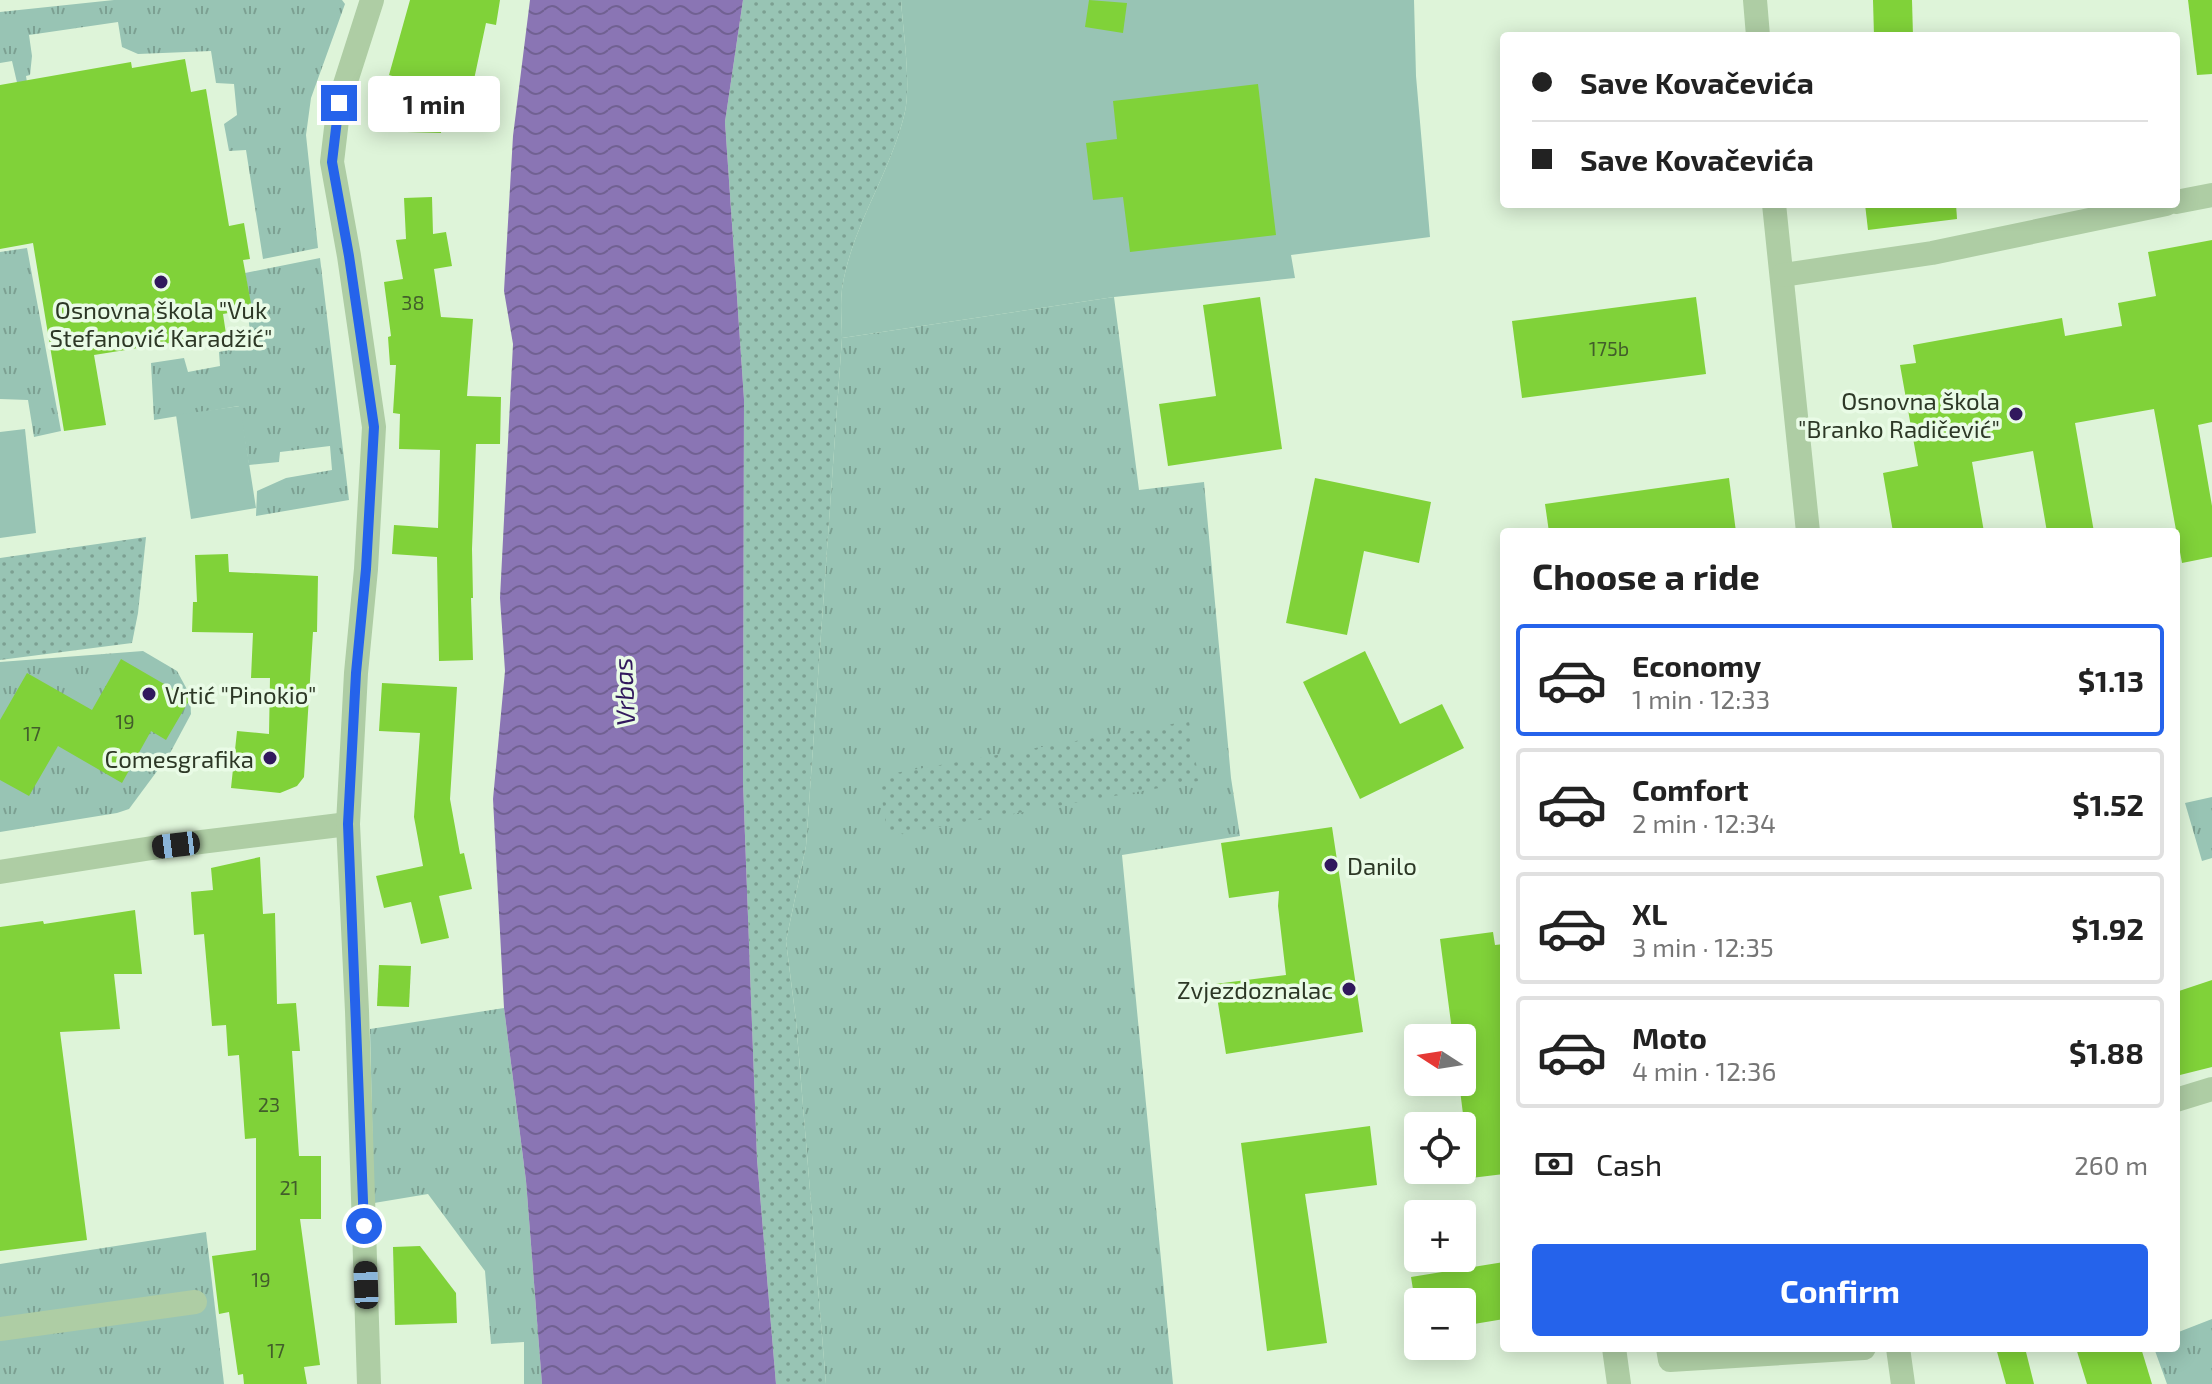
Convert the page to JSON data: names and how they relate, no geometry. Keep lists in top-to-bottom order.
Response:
{
  "water": ["Vrbas"],
  "places": [
    "Osnovna škola \"Vuk Stefanović Karadžić\"",
    "Osnovna škola \"Branko Radičević\"",
    "Vrtić \"Pinokio\"",
    "Comesgrafika",
    "Danilo",
    "Zvjezdoznalac"
  ],
  "house_numbers": [
    "38",
    "175b",
    "19",
    "17",
    "23",
    "21",
    "19",
    "17"
  ],
  "north": "left",
  "page": {
    "banner": ["Save Kovačevića", "Save Kovačevića"],
    "bubble": "1 min",
    "heading": "Choose a ride",
    "list": [
      {
        "name": "Economy",
        "note": "1 min · 12:33",
        "value": "$1.13"
      },
      {
        "name": "Comfort",
        "note": "2 min · 12:34",
        "value": "$1.52"
      },
      {
        "name": "XL",
        "note": "3 min · 12:35",
        "value": "$1.92"
      },
      {
        "name": "Moto",
        "note": "4 min · 12:36",
        "value": "$1.88"
      }
    ],
    "map_buttons": ["+", "−"],
    "pay": ["Cash", "260 m"],
    "buttons": "Confirm"
  }
}
